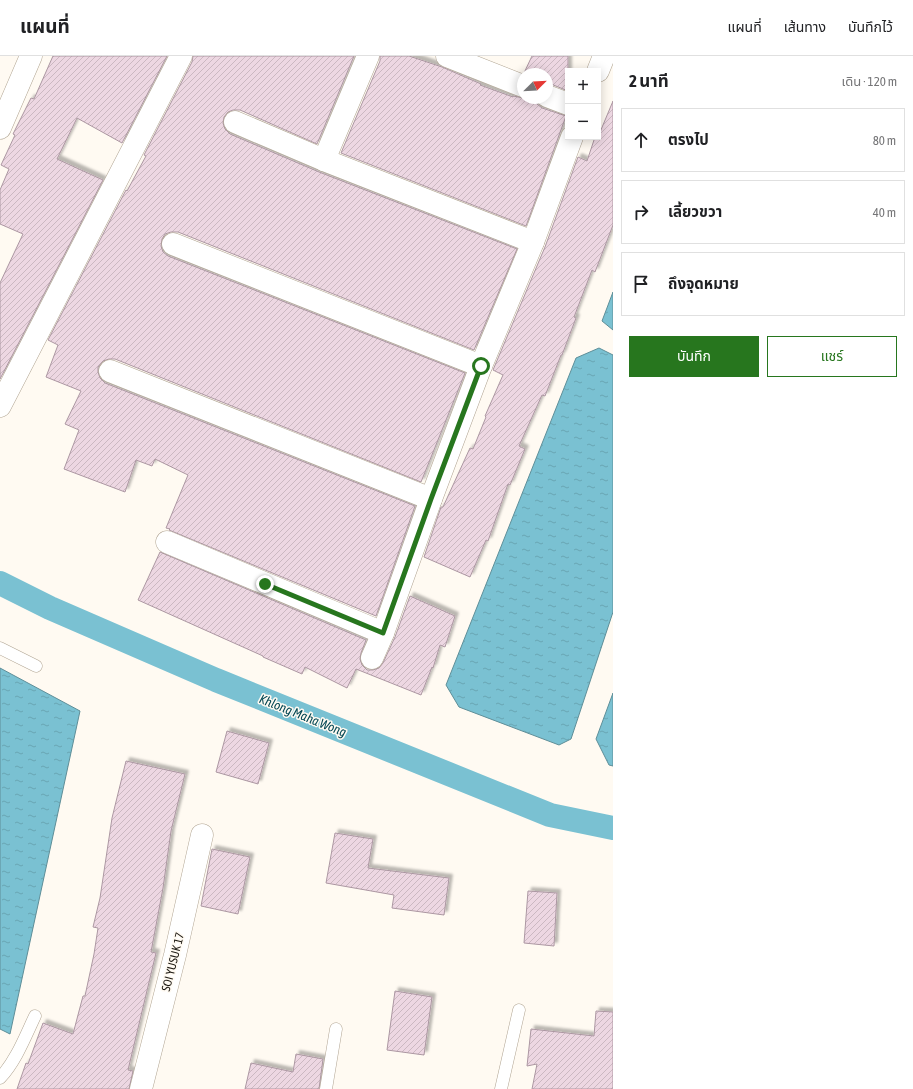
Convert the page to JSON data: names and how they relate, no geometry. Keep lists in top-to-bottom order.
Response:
{
  "streets": {
    "street": ["SOI YUSUK 17"]
  },
  "water": ["Khlong Maha Wong"],
  "north": "top right",
  "page": {
    "header": "แผนที่",
    "nav": ["แผนที่", "เส้นทาง", "บันทึกไว้"],
    "heading": ["2 นาที", "เดิน · 120 m"],
    "map_buttons": ["+", "−"],
    "list": [
      ["ตรงไป", "80 m"],
      ["เลี้ยวขวา", "40 m"],
      "ถึงจุดหมาย"
    ],
    "buttons": ["บันทึก", "แชร์"]
  }
}
